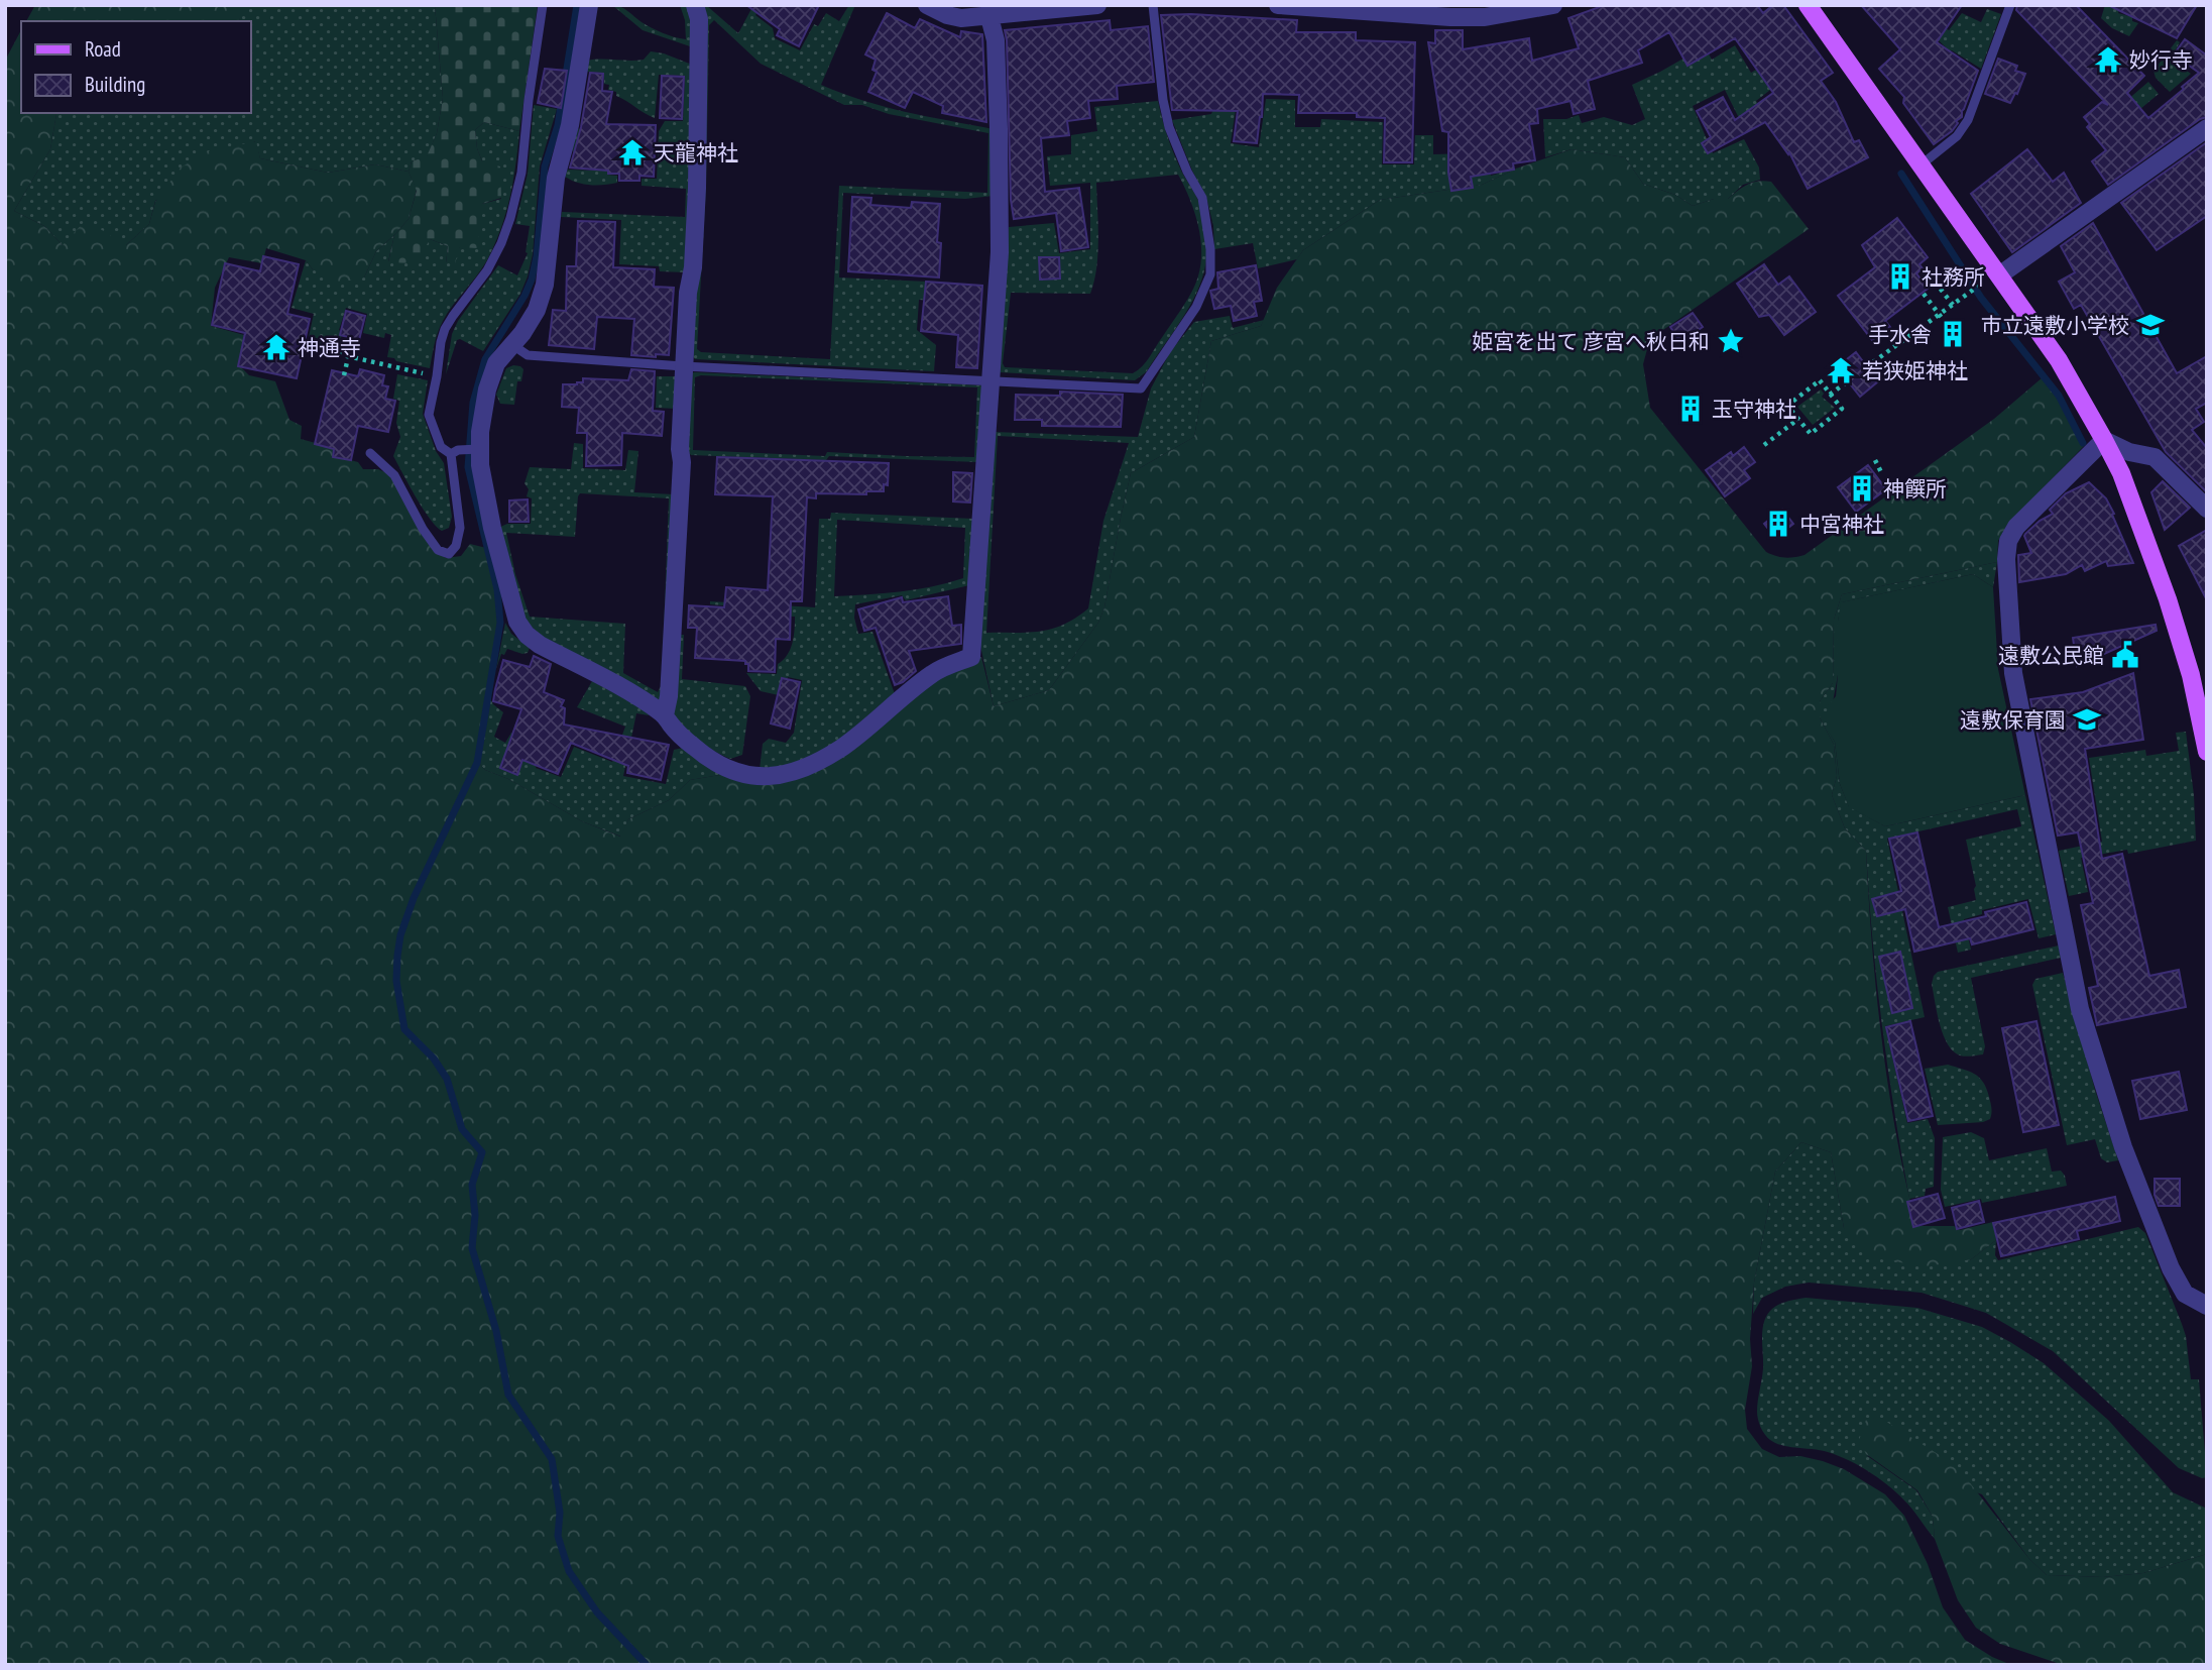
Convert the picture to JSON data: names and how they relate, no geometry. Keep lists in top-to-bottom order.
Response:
{
  "places": {
    "temple": [
      "妙行寺",
      "天龍神社",
      "神通寺",
      "若狭姫神社"
    ],
    "building": [
      "社務所",
      "手水舎",
      "玉守神社",
      "神饌所",
      "中宮神社"
    ],
    "school or university": ["市立遠敷小学校", "遠敷保育園"],
    "place": ["姫宮を出て 彦宮へ秋日和"],
    "public building": ["遠敷公民館"]
  },
  "legend": ["Road", "Building"]
}
